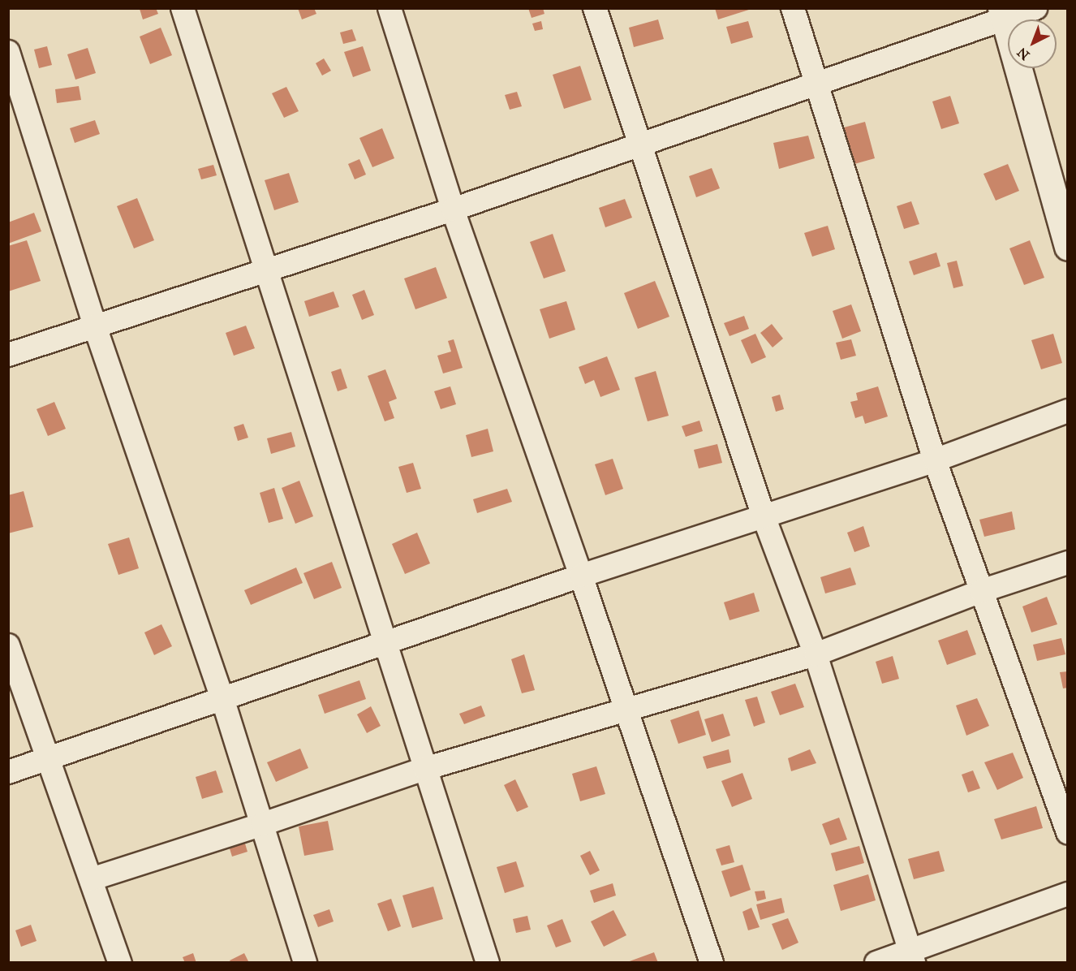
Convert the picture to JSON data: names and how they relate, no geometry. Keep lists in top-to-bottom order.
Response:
{
  "north": "bottom left"
}
